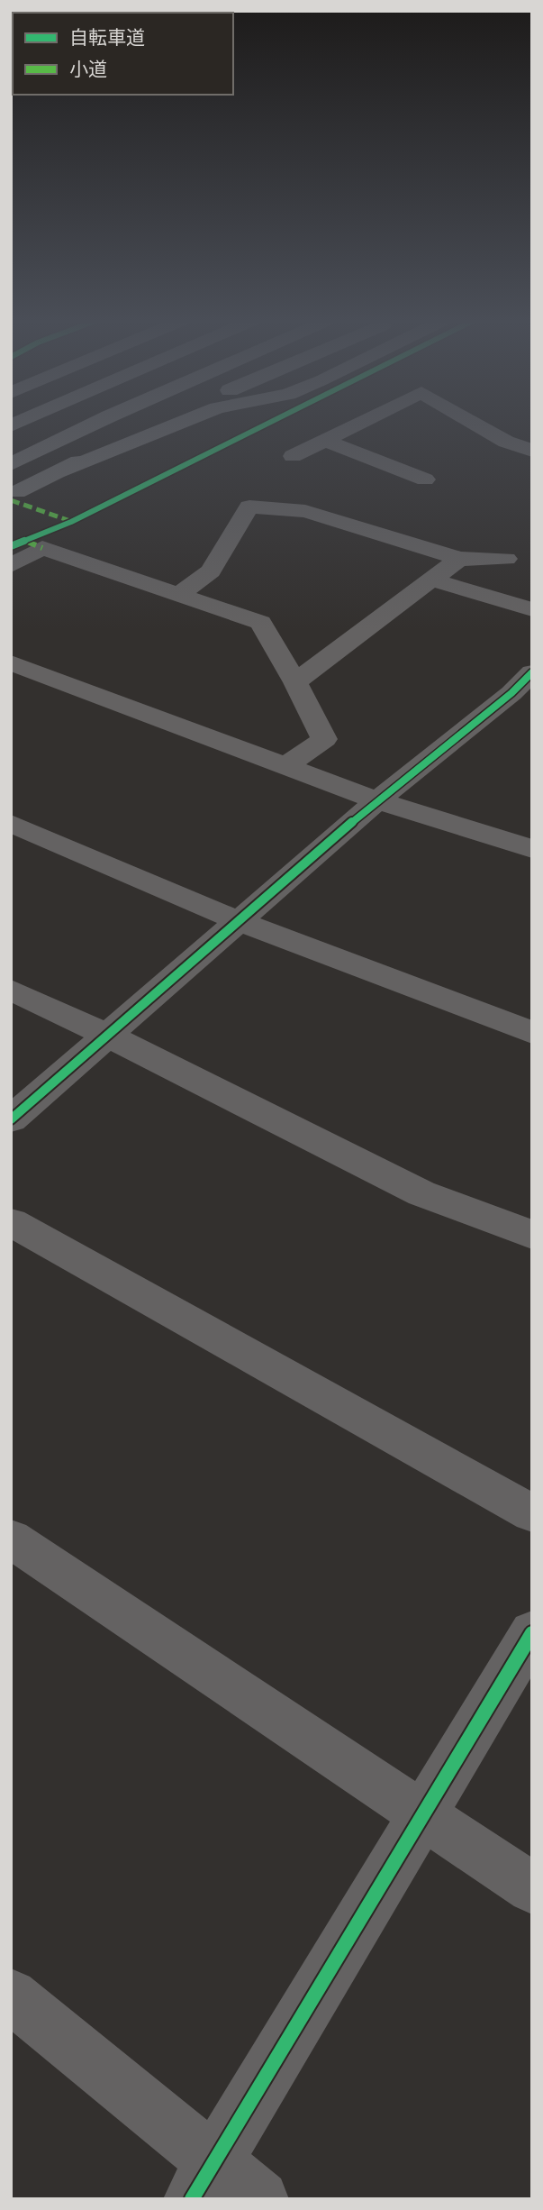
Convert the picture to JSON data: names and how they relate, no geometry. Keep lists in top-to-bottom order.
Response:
{
  "legend": ["自転車道", "小道"]
}
